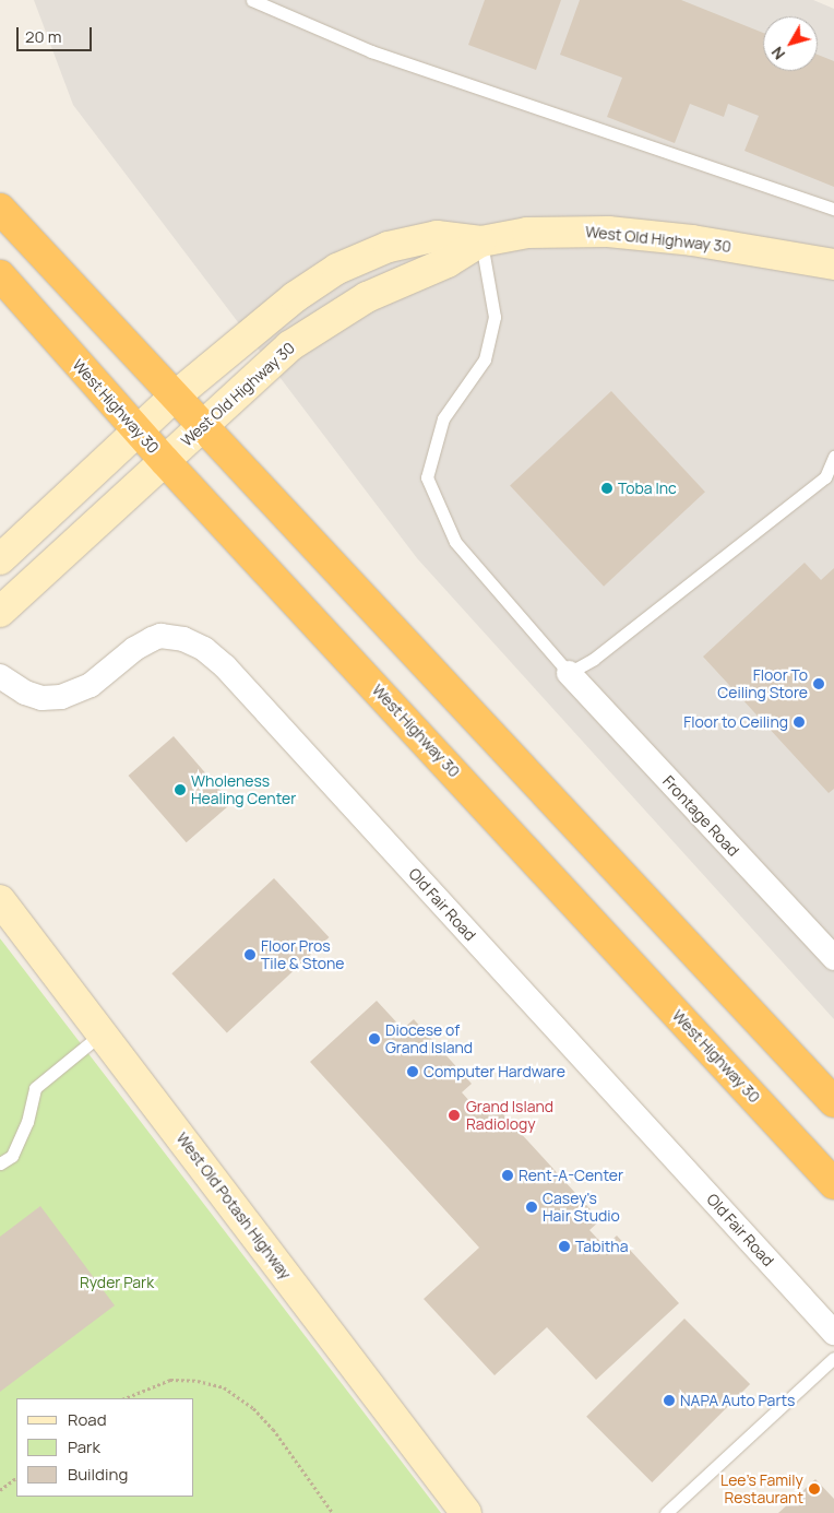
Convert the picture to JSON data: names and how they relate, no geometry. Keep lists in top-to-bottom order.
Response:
{
  "streets": {
    "highway": ["West Highway 30"],
    "street": [
      "West Old Highway 30",
      "Frontage Road",
      "Old Fair Road",
      "West Old Potash Highway"
    ]
  },
  "crossings": [
    ["West Old Highway 30", "West Highway 30"]
  ],
  "parks": ["Ryder Park"],
  "places": [
    "Toba Inc",
    "Floor To Ceiling Store",
    "Floor to Ceiling",
    "Wholeness Healing Center",
    "Floor Pros Tile & Stone",
    "Diocese of Grand Island",
    "Computer Hardware",
    "Grand Island Radiology",
    "Rent-A-Center",
    "Casey's Hair Studio",
    "Tabitha",
    "NAPA Auto Parts",
    "Lee's Family Restaurant"
  ],
  "legend": ["Road", "Park", "Building"],
  "scale_bar": "20 m",
  "north": "bottom left"
}
